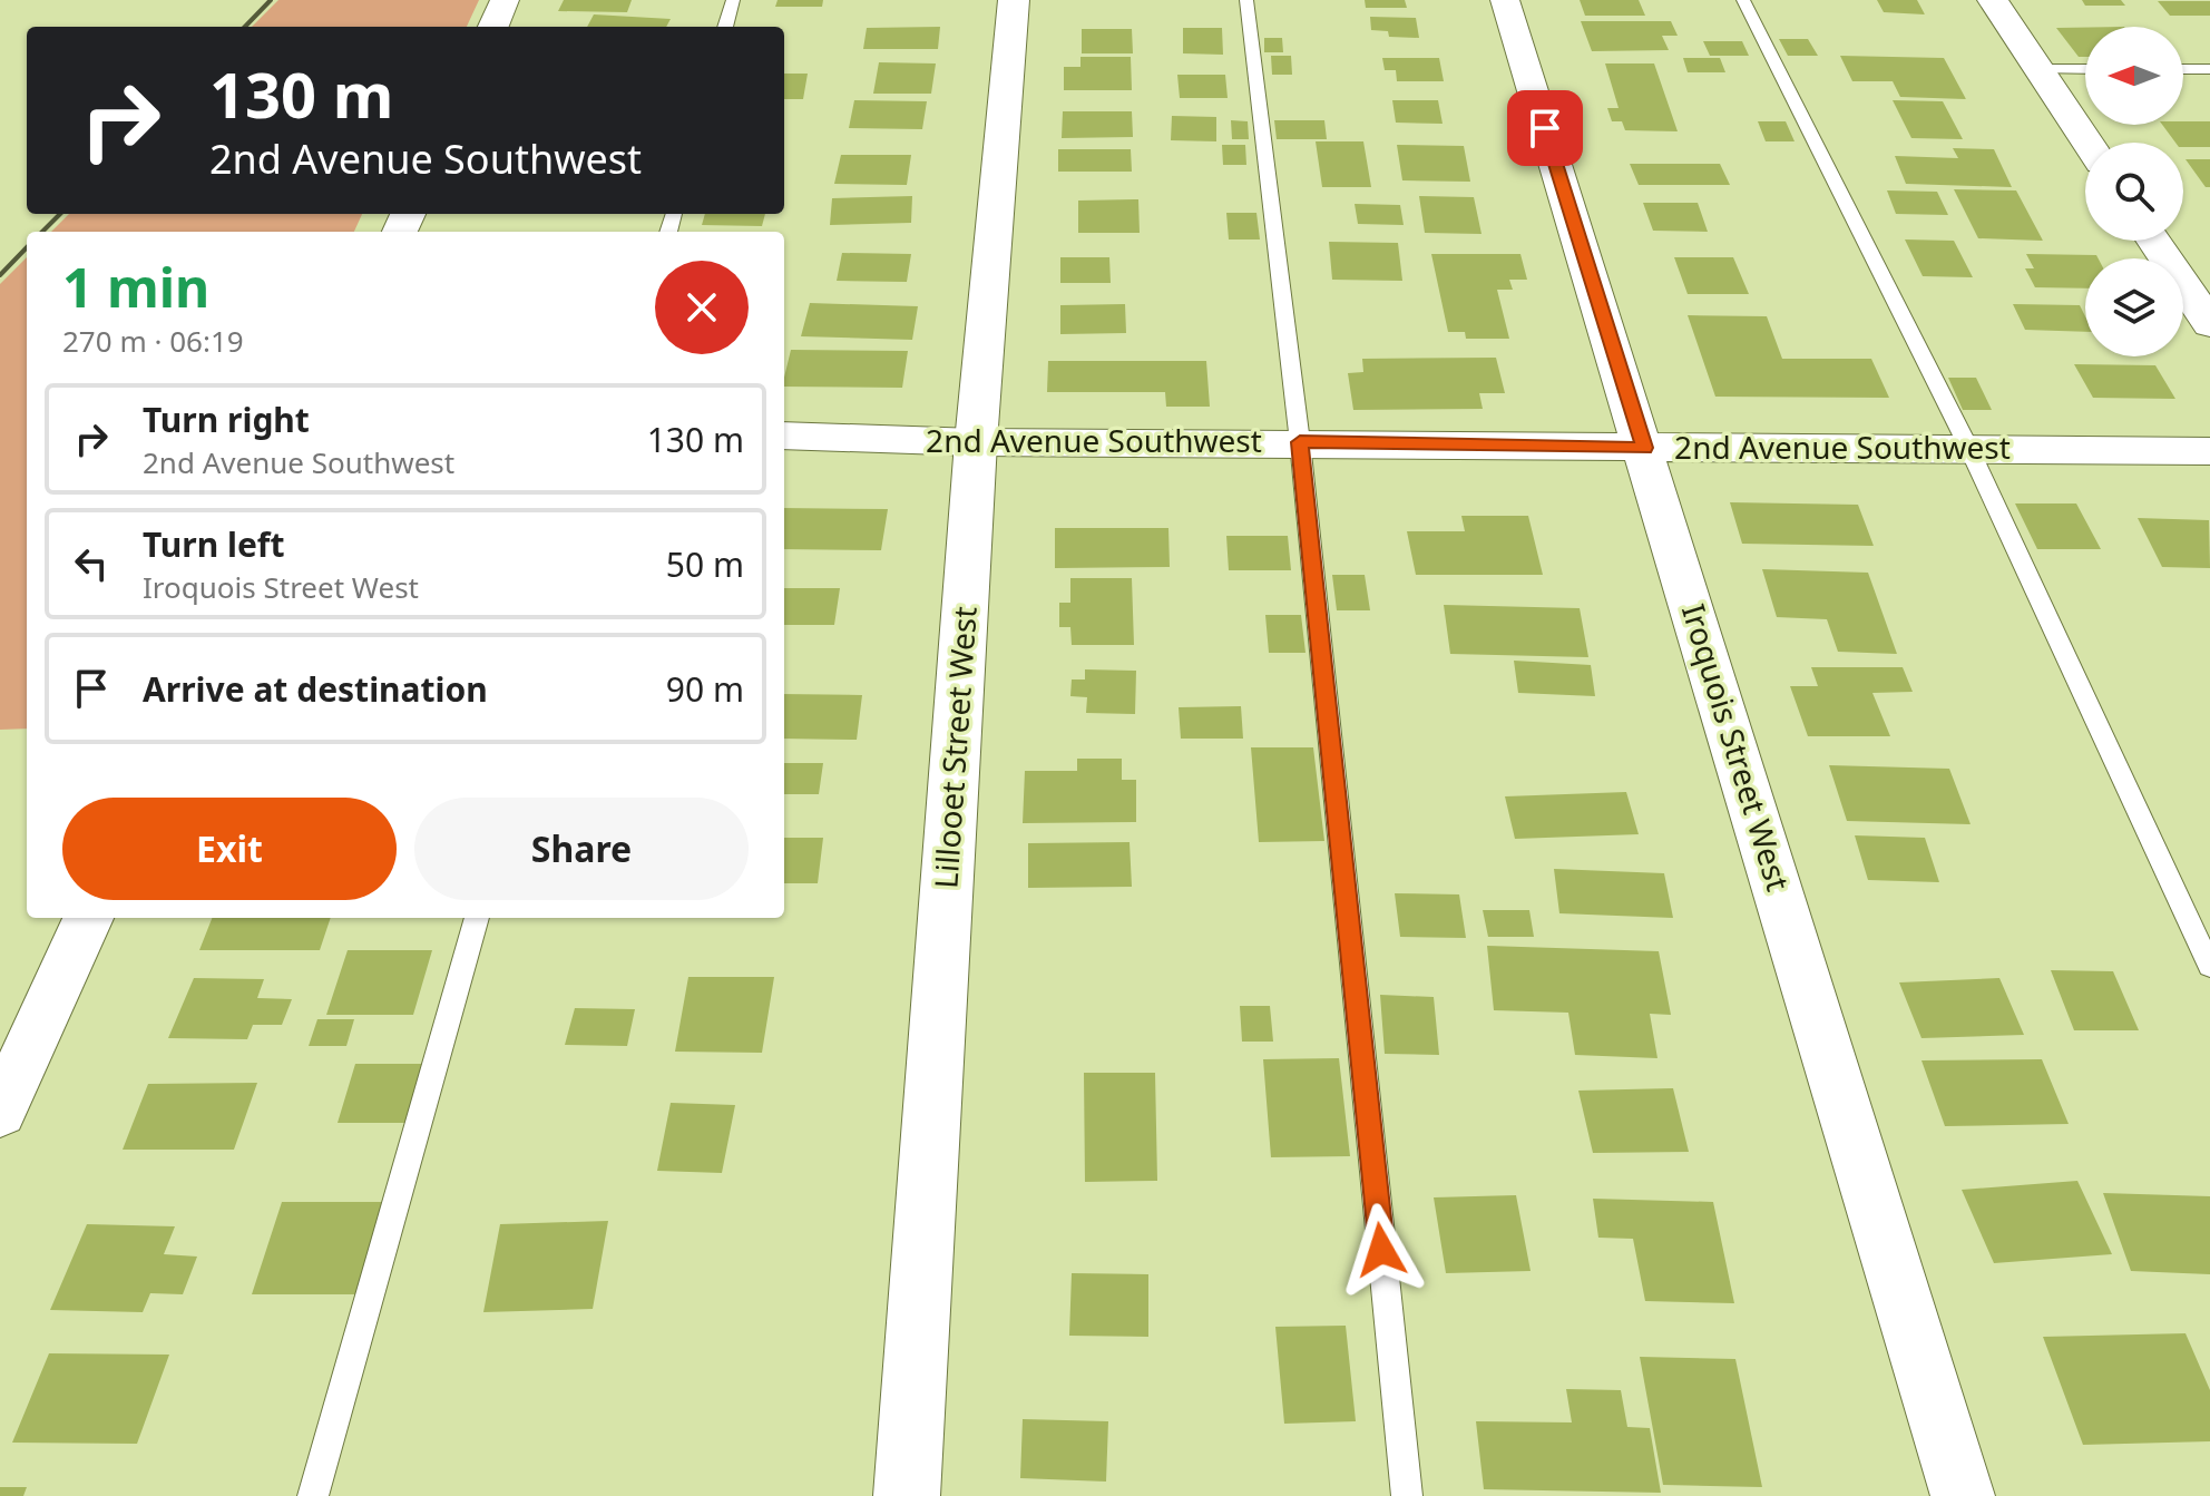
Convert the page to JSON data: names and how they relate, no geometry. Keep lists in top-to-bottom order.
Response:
{
  "streets": {
    "street": ["2nd Avenue Southwest", "Lillooet Street West", "Iroquois Street West"]
  },
  "crossings": [
    ["2nd Avenue Southwest", "Lillooet Street West"],
    ["2nd Avenue Southwest", "Iroquois Street West"]
  ],
  "north": "left",
  "page": {
    "turn": ["130 m", "2nd Avenue Southwest"],
    "heading": ["1 min", "270 m · 06:19"],
    "list": [
      {
        "name": "Turn right",
        "note": "2nd Avenue Southwest",
        "value": "130 m"
      },
      {
        "name": "Turn left",
        "note": "Iroquois Street West",
        "value": "50 m"
      },
      {
        "name": "Arrive at destination",
        "value": "90 m"
      }
    ],
    "buttons": ["Exit", "Share"]
  }
}
